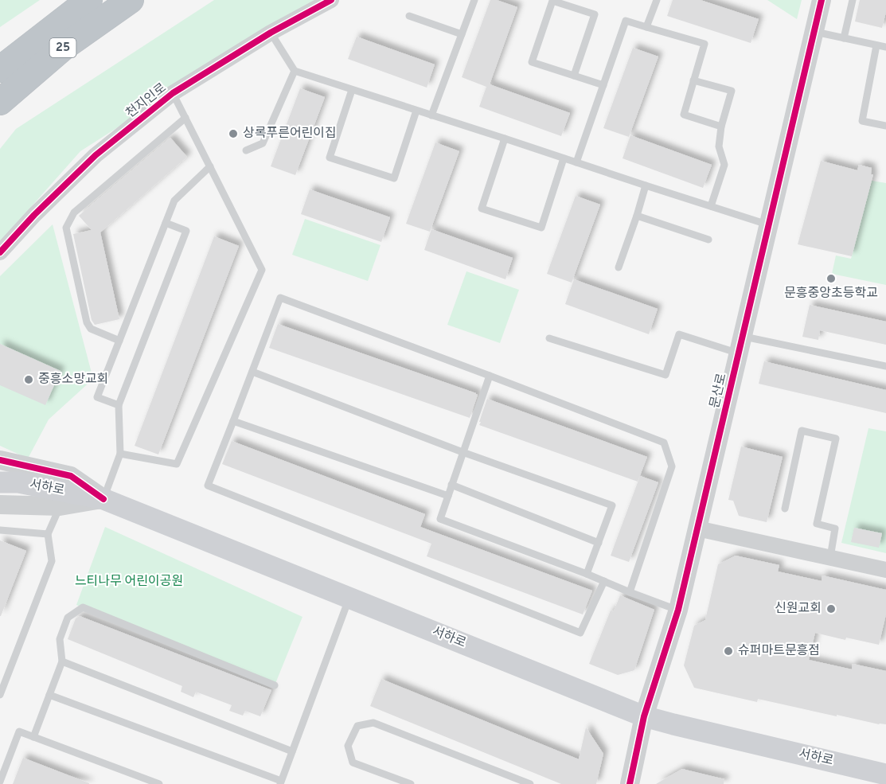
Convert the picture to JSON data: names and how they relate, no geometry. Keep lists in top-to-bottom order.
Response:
{
  "streets": {
    "highway": ["25"],
    "main road": ["서하로"],
    "street": ["천지인로", "문산로"]
  },
  "crossings": [
    ["문산로", "서하로"]
  ],
  "parks": ["느티나무 어린이공원"],
  "places": [
    "상록푸른어린이집",
    "문흥중앙초등학교",
    "중흥소망교회",
    "신원교회",
    "슈퍼마트문흥점"
  ]
}
